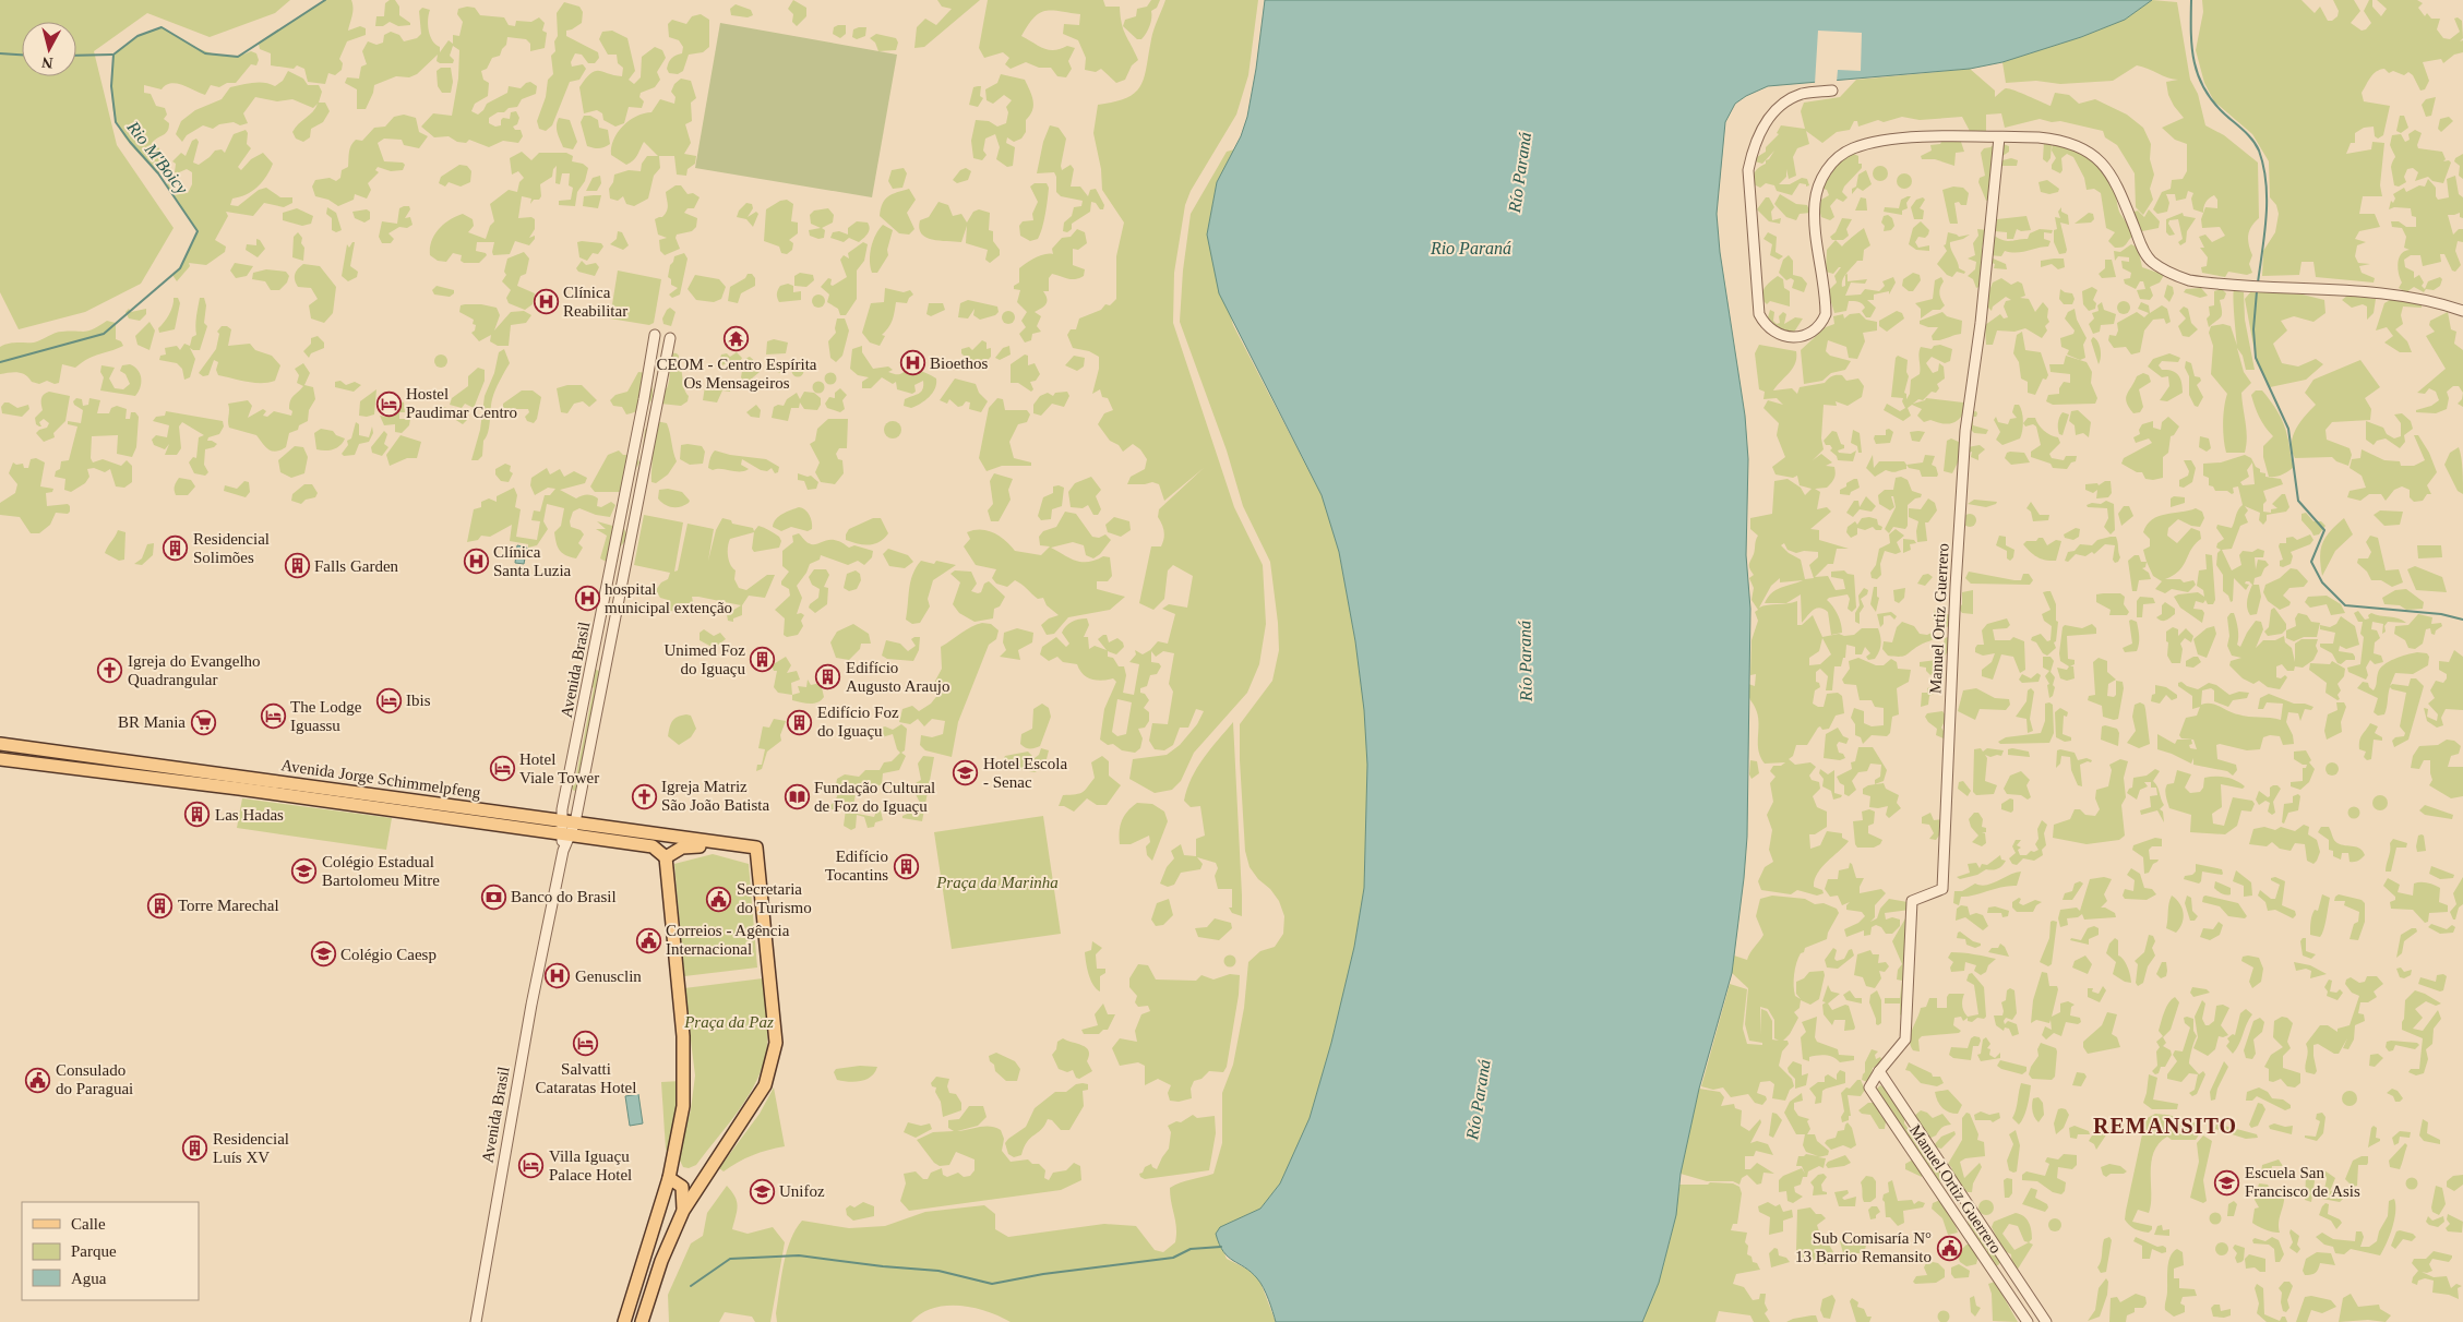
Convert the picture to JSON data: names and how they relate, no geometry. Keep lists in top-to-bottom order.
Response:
{
  "streets": {
    "main road": ["Avenida Jorge Schimmelpfeng"],
    "street": ["Manuel Ortiz Guerrero", "Avenida Brasil"]
  },
  "crossings": [
    ["Avenida Brasil", "Avenida Jorge Schimmelpfeng"]
  ],
  "districts": ["REMANSITO"],
  "water": ["Rio M'Boicy", "Río Paraná", "Rio Paraná"],
  "parks": ["Praça da Marinha", "Praça da Paz"],
  "places": {
    "hospital": [
      "Clínica Reabilitar",
      "Bioethos",
      "Clínica Santa Luzia",
      "hospital municipal extenção",
      "Genusclin"
    ],
    "temple": ["CEOM - Centro Espírita Os Mensageiros"],
    "hotel": [
      "Hostel Paudimar Centro",
      "Ibis",
      "The Lodge Iguassu",
      "Hotel Viale Tower",
      "Salvatti Cataratas Hotel",
      "Villa Iguaçu Palace Hotel"
    ],
    "building": [
      "Residencial Solimões",
      "Falls Garden",
      "Unimed Foz do Iguaçu",
      "Edifício Augusto Araujo",
      "Edifício Foz do Iguaçu",
      "Las Hadas",
      "Edifício Tocantins",
      "Torre Marechal",
      "Residencial Luís XV"
    ],
    "church": ["Igreja do Evangelho Quadrangular", "Igreja Matriz São João Batista"],
    "supermarket": ["BR Mania"],
    "school or university": [
      "Hotel Escola - Senac",
      "Colégio Estadual Bartolomeu Mitre",
      "Colégio Caesp",
      "Escuela San Francisco de Asis",
      "Unifoz"
    ],
    "library": ["Fundação Cultural de Foz do Iguaçu"],
    "bank": ["Banco do Brasil"],
    "public building": [
      "Secretaria do Turismo",
      "Correios - Agência Internacional",
      "Consulado do Paraguai",
      "Sub Comisaría N° 13 Barrio Remansito"
    ]
  },
  "legend": ["Calle", "Parque", "Agua"],
  "north": "bottom"
}
